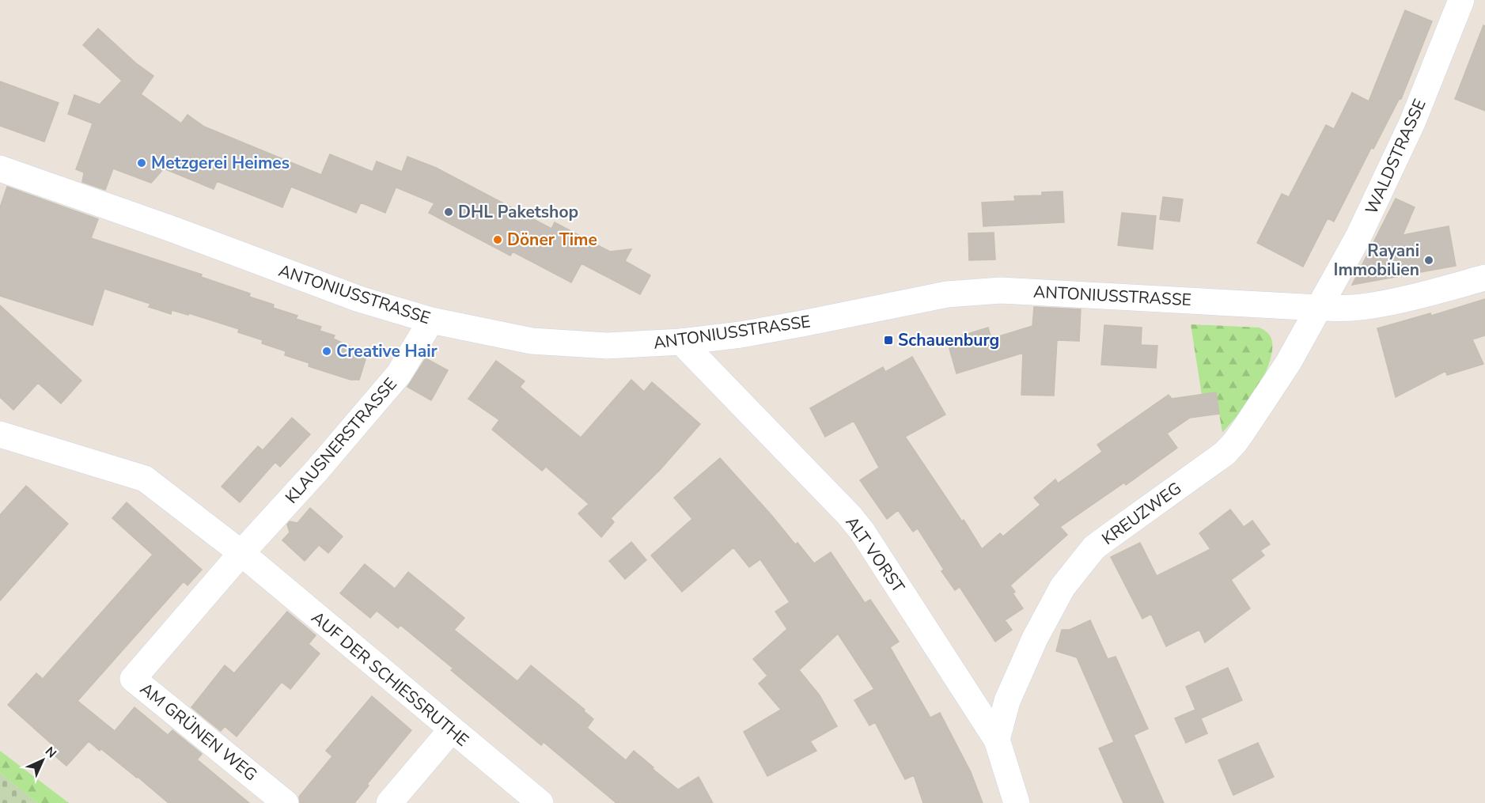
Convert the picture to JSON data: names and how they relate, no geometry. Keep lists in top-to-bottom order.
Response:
{
  "streets": {
    "street": [
      "WALDSTRASSE",
      "ANTONIUSSTRASSE",
      "KLAUSNERSTRASSE",
      "KREUZWEG",
      "ALT VORST",
      "AUF DER SCHIESSRUTHE",
      "AM GRÜNEN WEG"
    ]
  },
  "crossings": [
    ["WALDSTRASSE", "ANTONIUSSTRASSE"],
    ["WALDSTRASSE", "KREUZWEG"],
    ["ANTONIUSSTRASSE", "KLAUSNERSTRASSE"],
    ["ANTONIUSSTRASSE", "KREUZWEG"],
    ["ANTONIUSSTRASSE", "ALT VORST"],
    ["KLAUSNERSTRASSE", "AUF DER SCHIESSRUTHE"],
    ["KLAUSNERSTRASSE", "AM GRÜNEN WEG"],
    ["KREUZWEG", "ALT VORST"]
  ],
  "places": {
    "other": [
      "Metzgerei Heimes",
      "DHL Paketshop",
      "Döner Time",
      "Rayani Immobilien",
      "Creative Hair"
    ],
    "transit": ["Schauenburg"]
  },
  "north": "top right"
}
